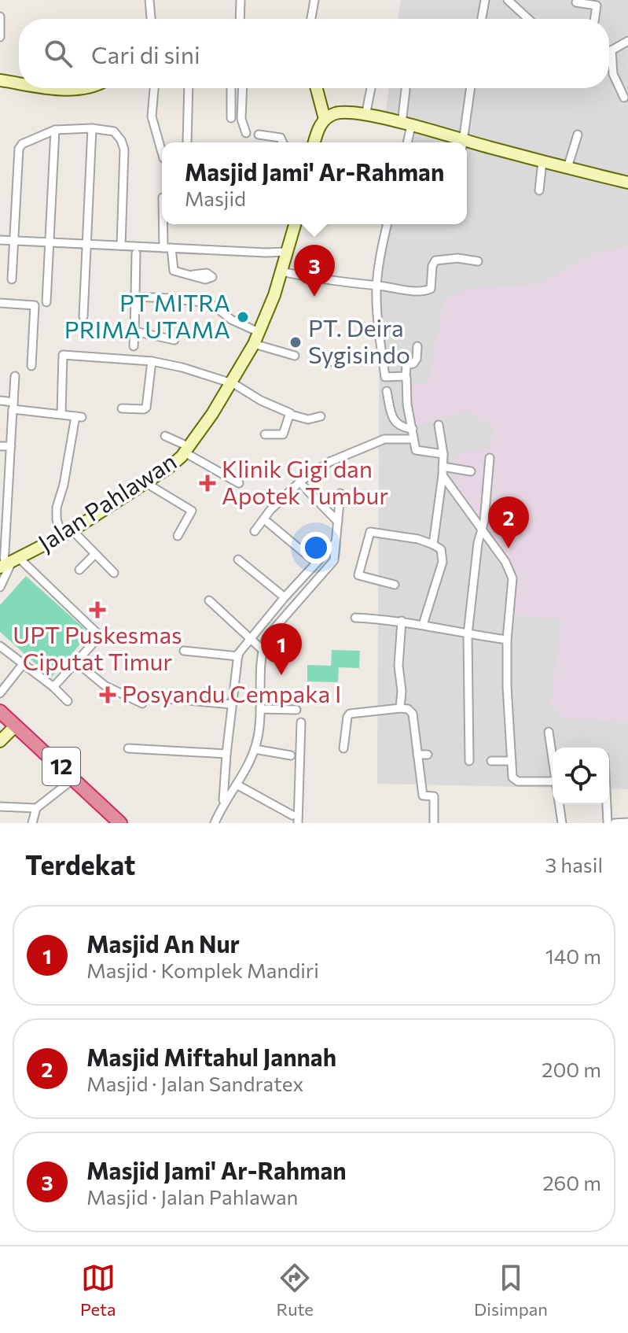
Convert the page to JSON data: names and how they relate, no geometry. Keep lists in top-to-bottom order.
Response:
{
  "streets": {
    "highway": ["12"],
    "main road": ["Jalan Pahlawan"]
  },
  "places": {
    "other": ["PT MITRA PRIMA UTAMA", "PT. Deira Sygisindo"],
    "health": ["Klinik Gigi dan Apotek Tumbur", "UPT Puskesmas Ciputat Timur", "Posyandu Cempaka I"]
  },
  "page": {
    "search": "Cari di sini",
    "popup": ["Masjid Jami' Ar-Rahman", "Masjid"],
    "pins": ["3", "2", "1"],
    "heading": ["Terdekat", "3 hasil"],
    "list": [
      {
        "mark": "1",
        "name": "Masjid An Nur",
        "note": "Masjid · Komplek Mandiri",
        "value": "140 m"
      },
      {
        "mark": "2",
        "name": "Masjid Miftahul Jannah",
        "note": "Masjid · Jalan Sandratex",
        "value": "200 m"
      },
      {
        "mark": "3",
        "name": "Masjid Jami' Ar-Rahman",
        "note": "Masjid · Jalan Pahlawan",
        "value": "260 m"
      }
    ],
    "nav": ["Peta", "Rute", "Disimpan"]
  }
}
